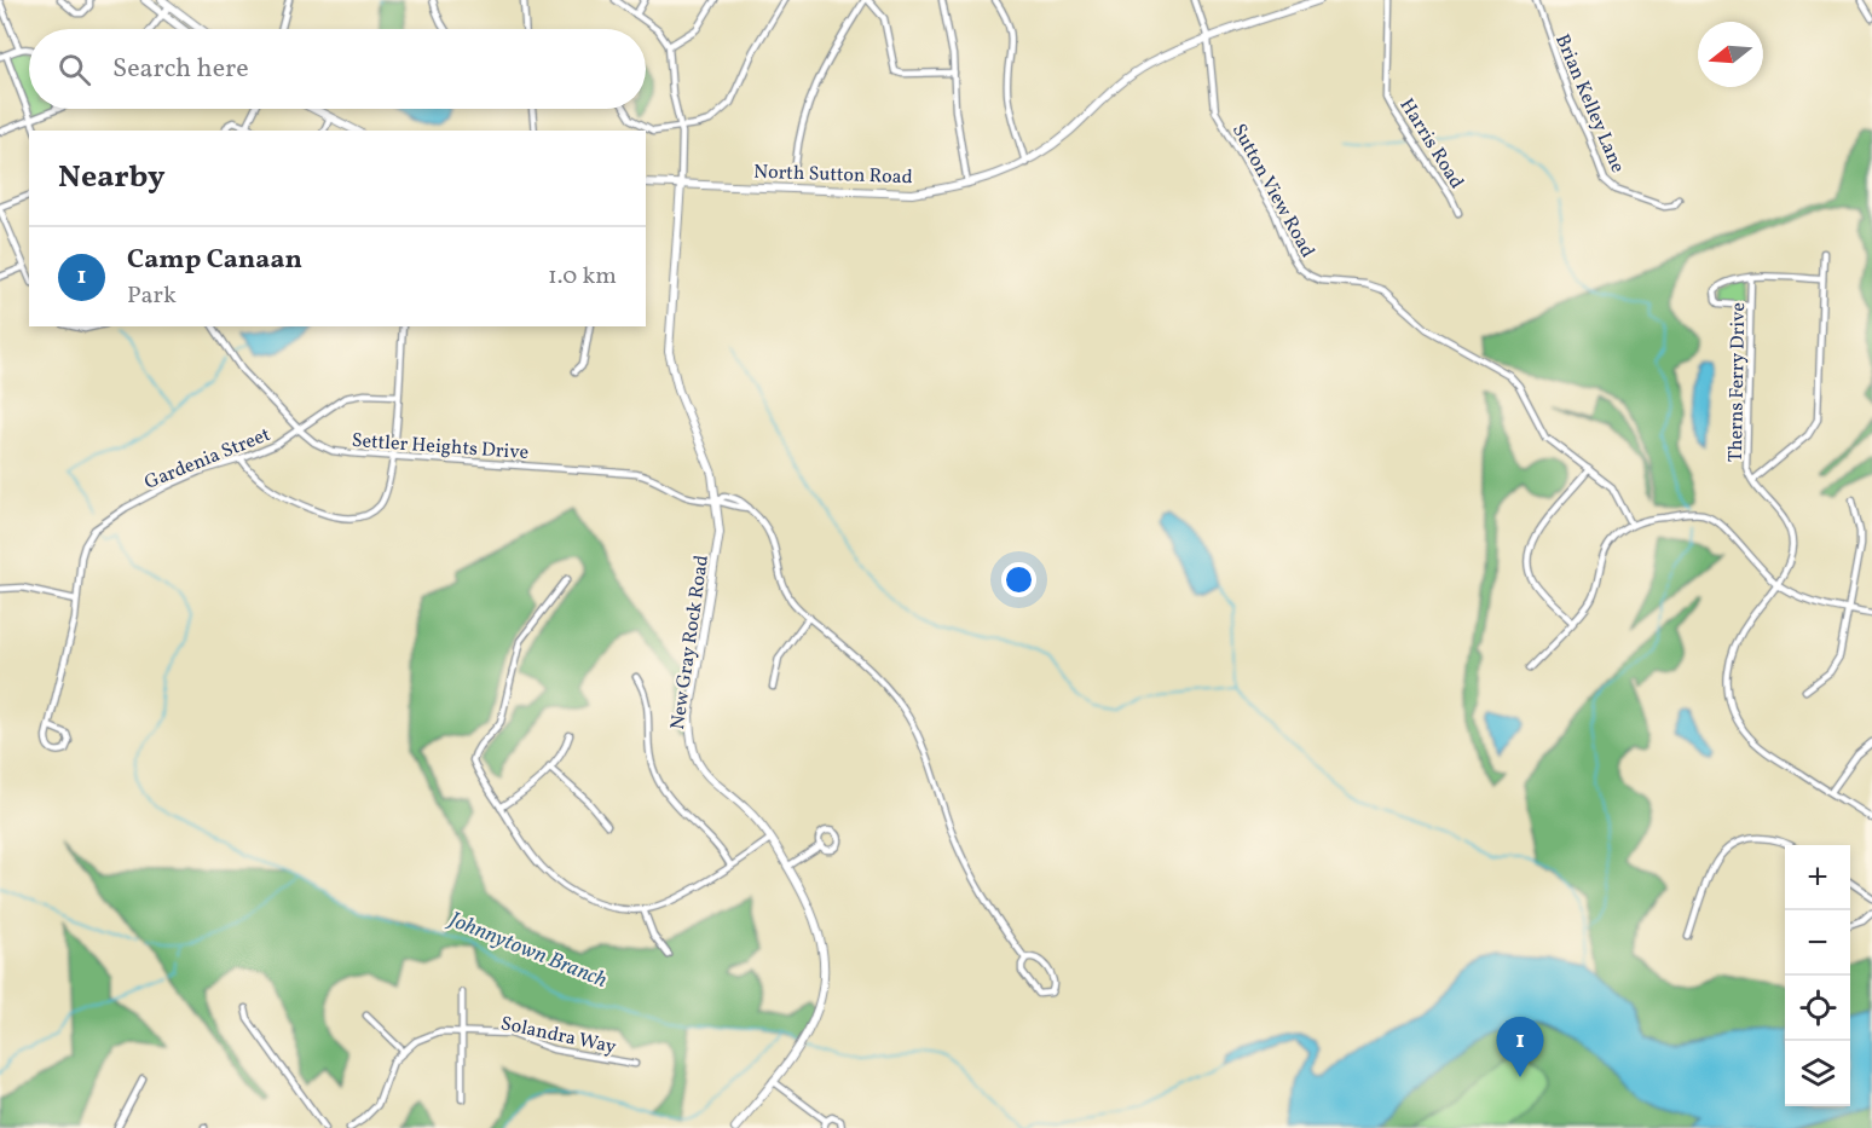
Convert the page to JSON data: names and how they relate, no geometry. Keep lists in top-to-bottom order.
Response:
{
  "streets": {
    "street": [
      "Brian Kelley Lane",
      "Harris Road",
      "North Sutton Road",
      "Sutton View Road",
      "Therns Ferry Drive",
      "Settler Heights Drive",
      "Gardenia Street",
      "New Gray Rock Road",
      "Solandra Way"
    ]
  },
  "crossings": [
    ["North Sutton Road", "Sutton View Road"],
    ["North Sutton Road", "New Gray Rock Road"],
    ["Settler Heights Drive", "Gardenia Street"],
    ["Settler Heights Drive", "New Gray Rock Road"]
  ],
  "water": ["Johnnytown Branch"],
  "north": "left",
  "page": {
    "search": "Search here",
    "heading": "Nearby",
    "list": [
      {
        "mark": "1",
        "name": "Camp Canaan",
        "note": "Park",
        "value": "1.0 km"
      }
    ],
    "map_buttons": ["+", "−"],
    "pins": "1"
  }
}
